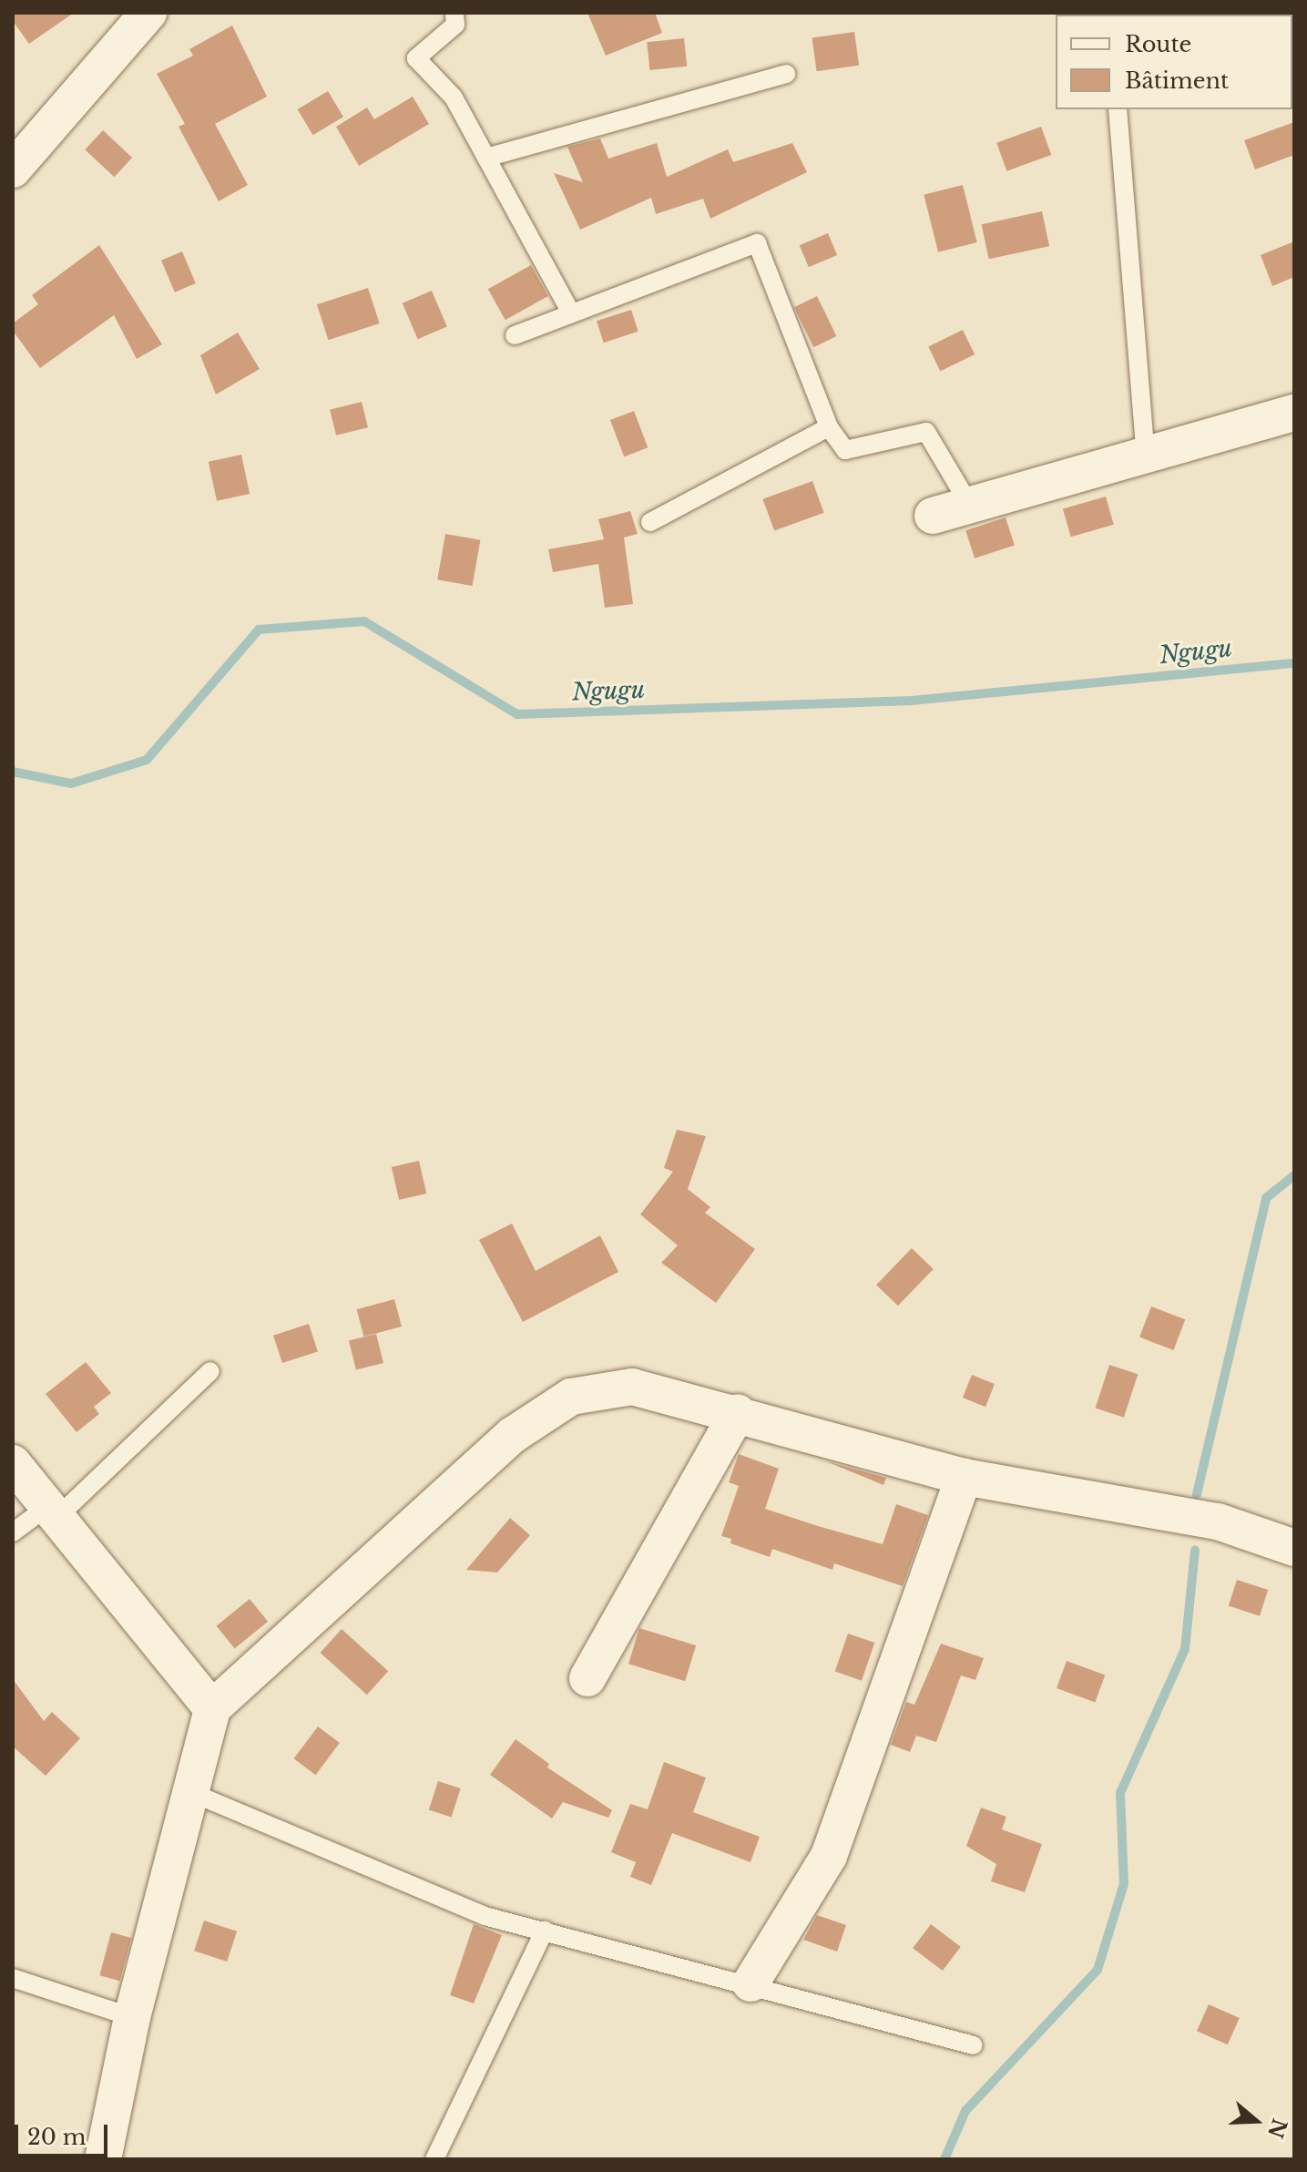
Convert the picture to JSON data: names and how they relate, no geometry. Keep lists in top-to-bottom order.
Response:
{
  "water": ["Ngugu"],
  "legend": ["Route", "Bâtiment"],
  "scale_bar": "20 m",
  "north": "right"
}
